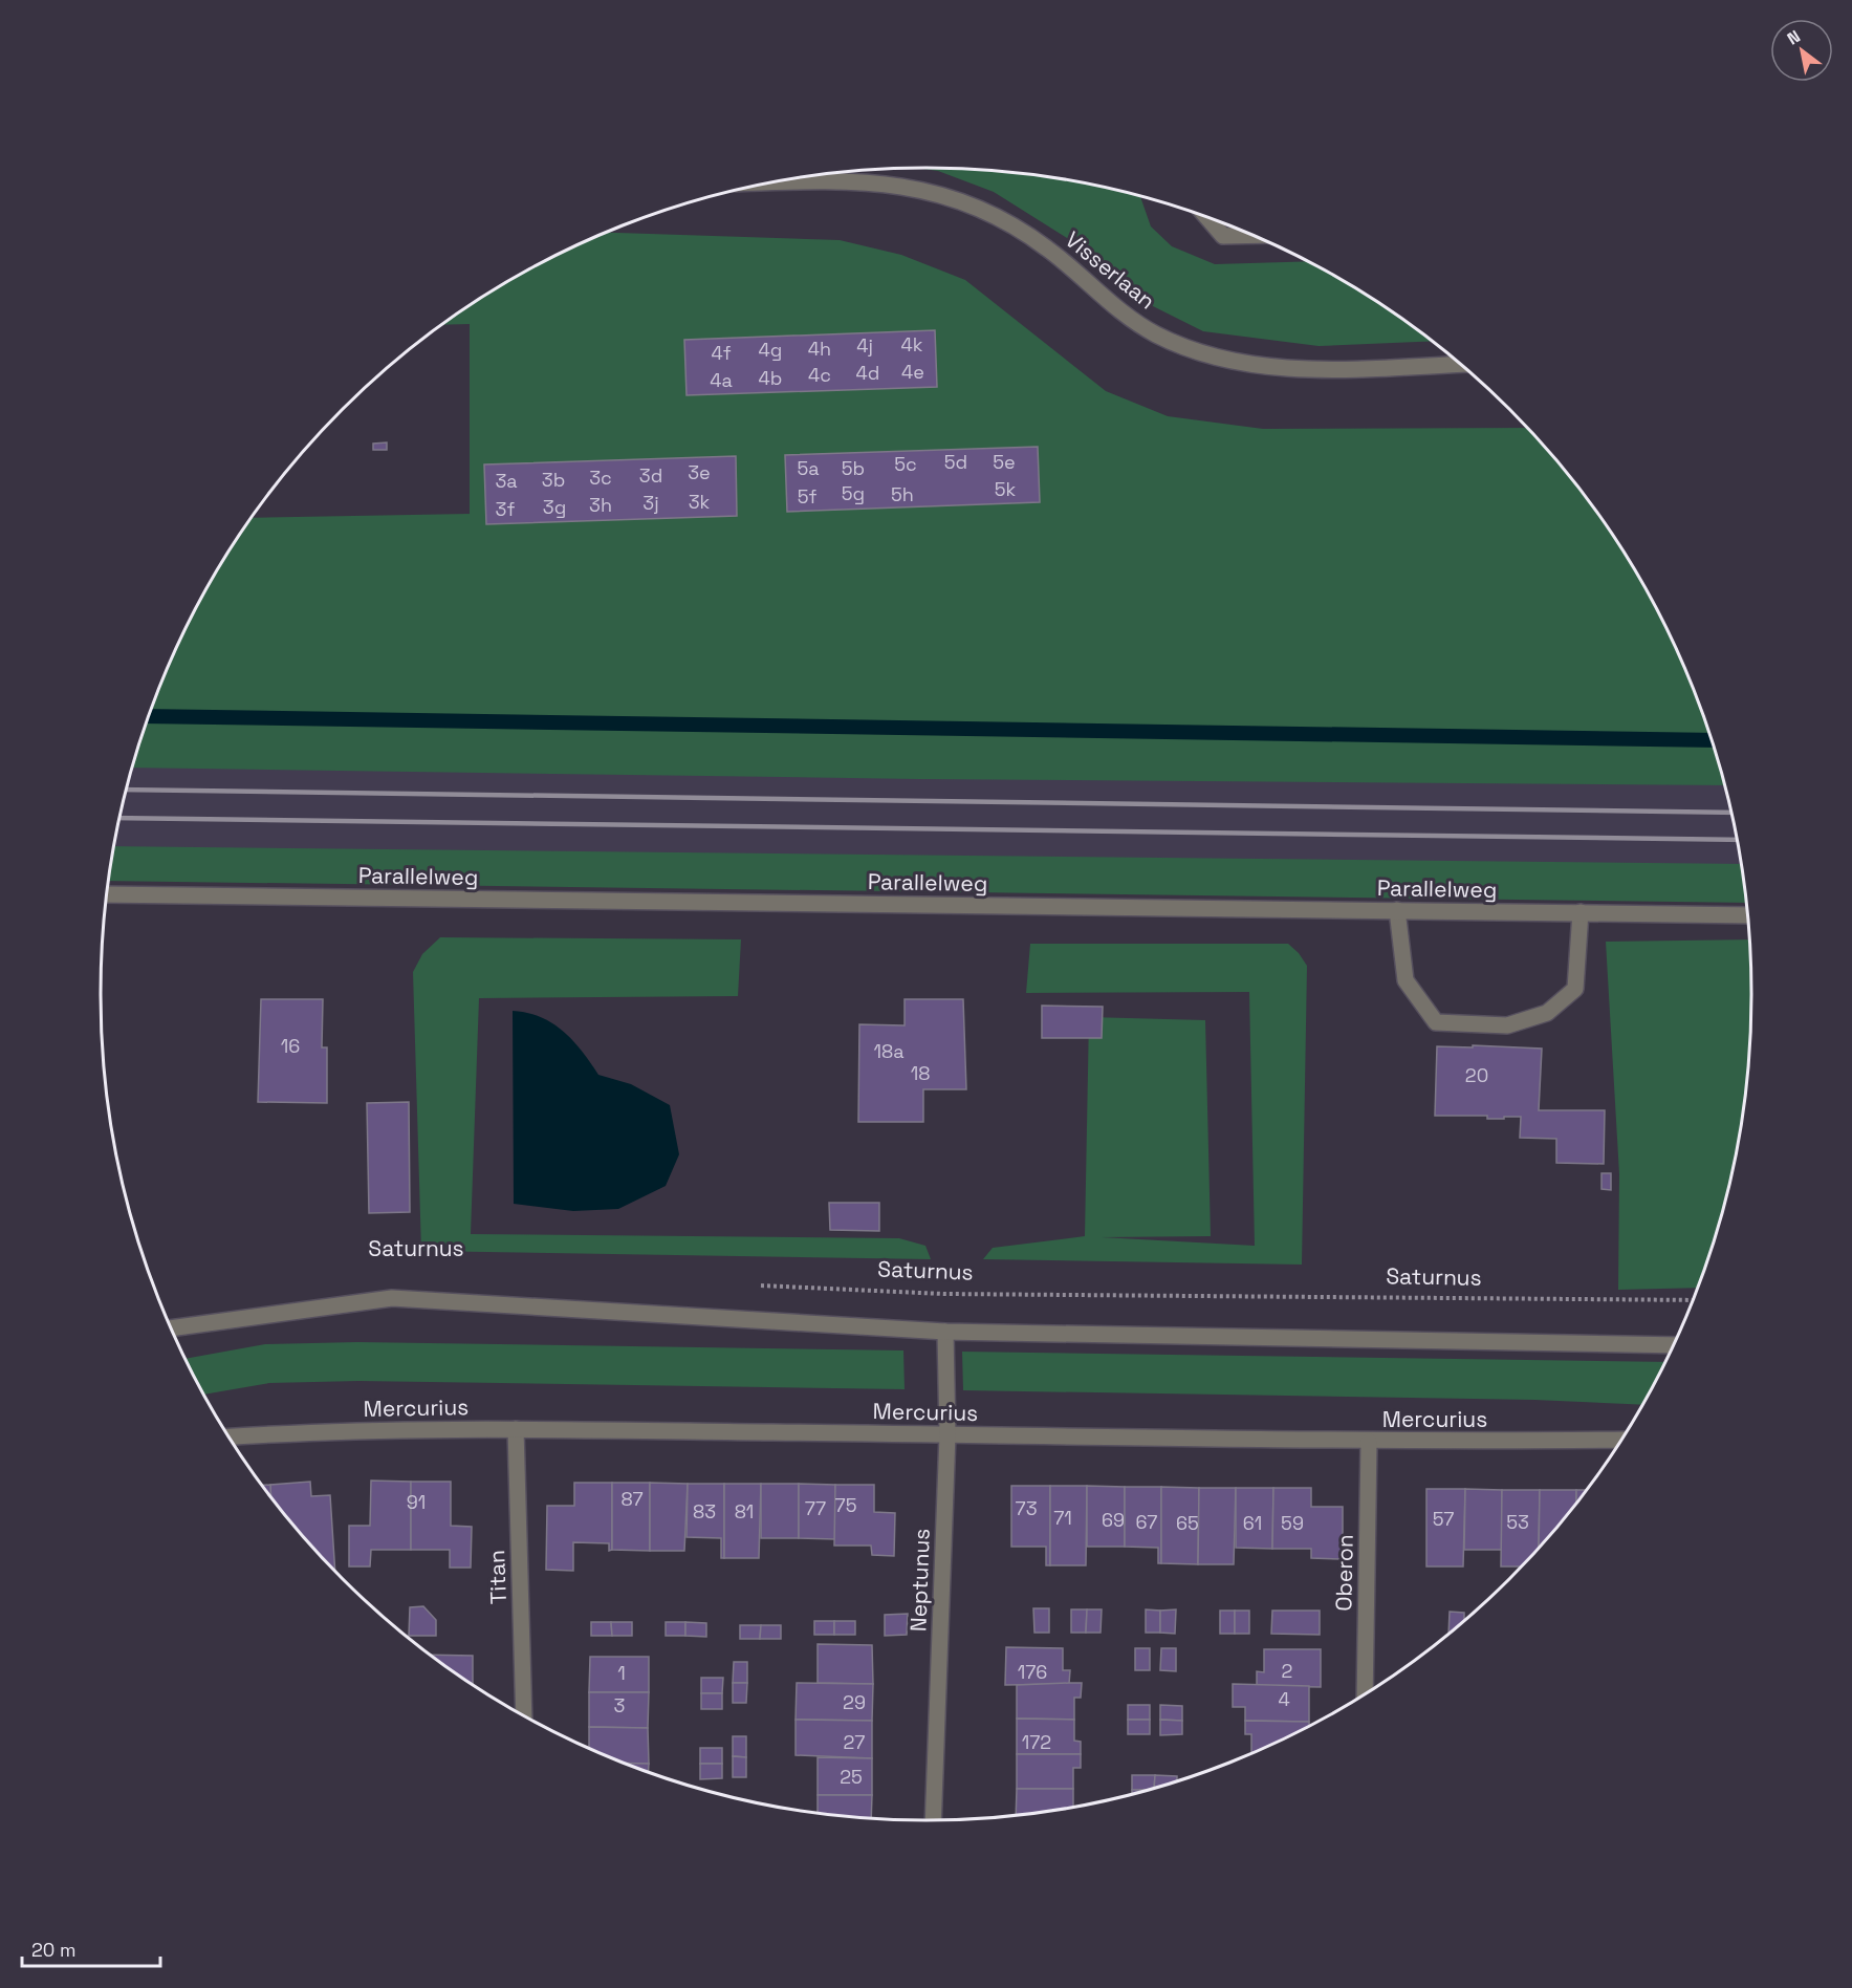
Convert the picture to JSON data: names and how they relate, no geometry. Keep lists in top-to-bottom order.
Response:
{
  "streets": {
    "street": [
      "Visserlaan",
      "Parallelweg",
      "Mercurius",
      "Oberon",
      "Titan",
      "Neptunus"
    ],
    "path": ["Saturnus"]
  },
  "crossings": [
    ["Mercurius", "Oberon"],
    ["Mercurius", "Titan"],
    ["Mercurius", "Neptunus"]
  ],
  "house_numbers": [
    "4k",
    "4j",
    "4h",
    "4g",
    "4f",
    "4e",
    "4d",
    "4c",
    "4b",
    "4a",
    "5d",
    "5e",
    "5c",
    "5a",
    "5b",
    "3e",
    "3d",
    "3c",
    "3b",
    "3a",
    "5k",
    "5g",
    "5h",
    "5f",
    "3k",
    "3j",
    "3h",
    "3g",
    "3f",
    "16",
    "18a",
    "18",
    "20",
    "87",
    "91",
    "75",
    "77",
    "73",
    "83",
    "81",
    "71",
    "57",
    "69",
    "67",
    "53",
    "65",
    "61",
    "59",
    "2",
    "176",
    "1",
    "4",
    "29",
    "3",
    "27",
    "172",
    "25"
  ],
  "scale_bar": "20 m",
  "north": "top left"
}
